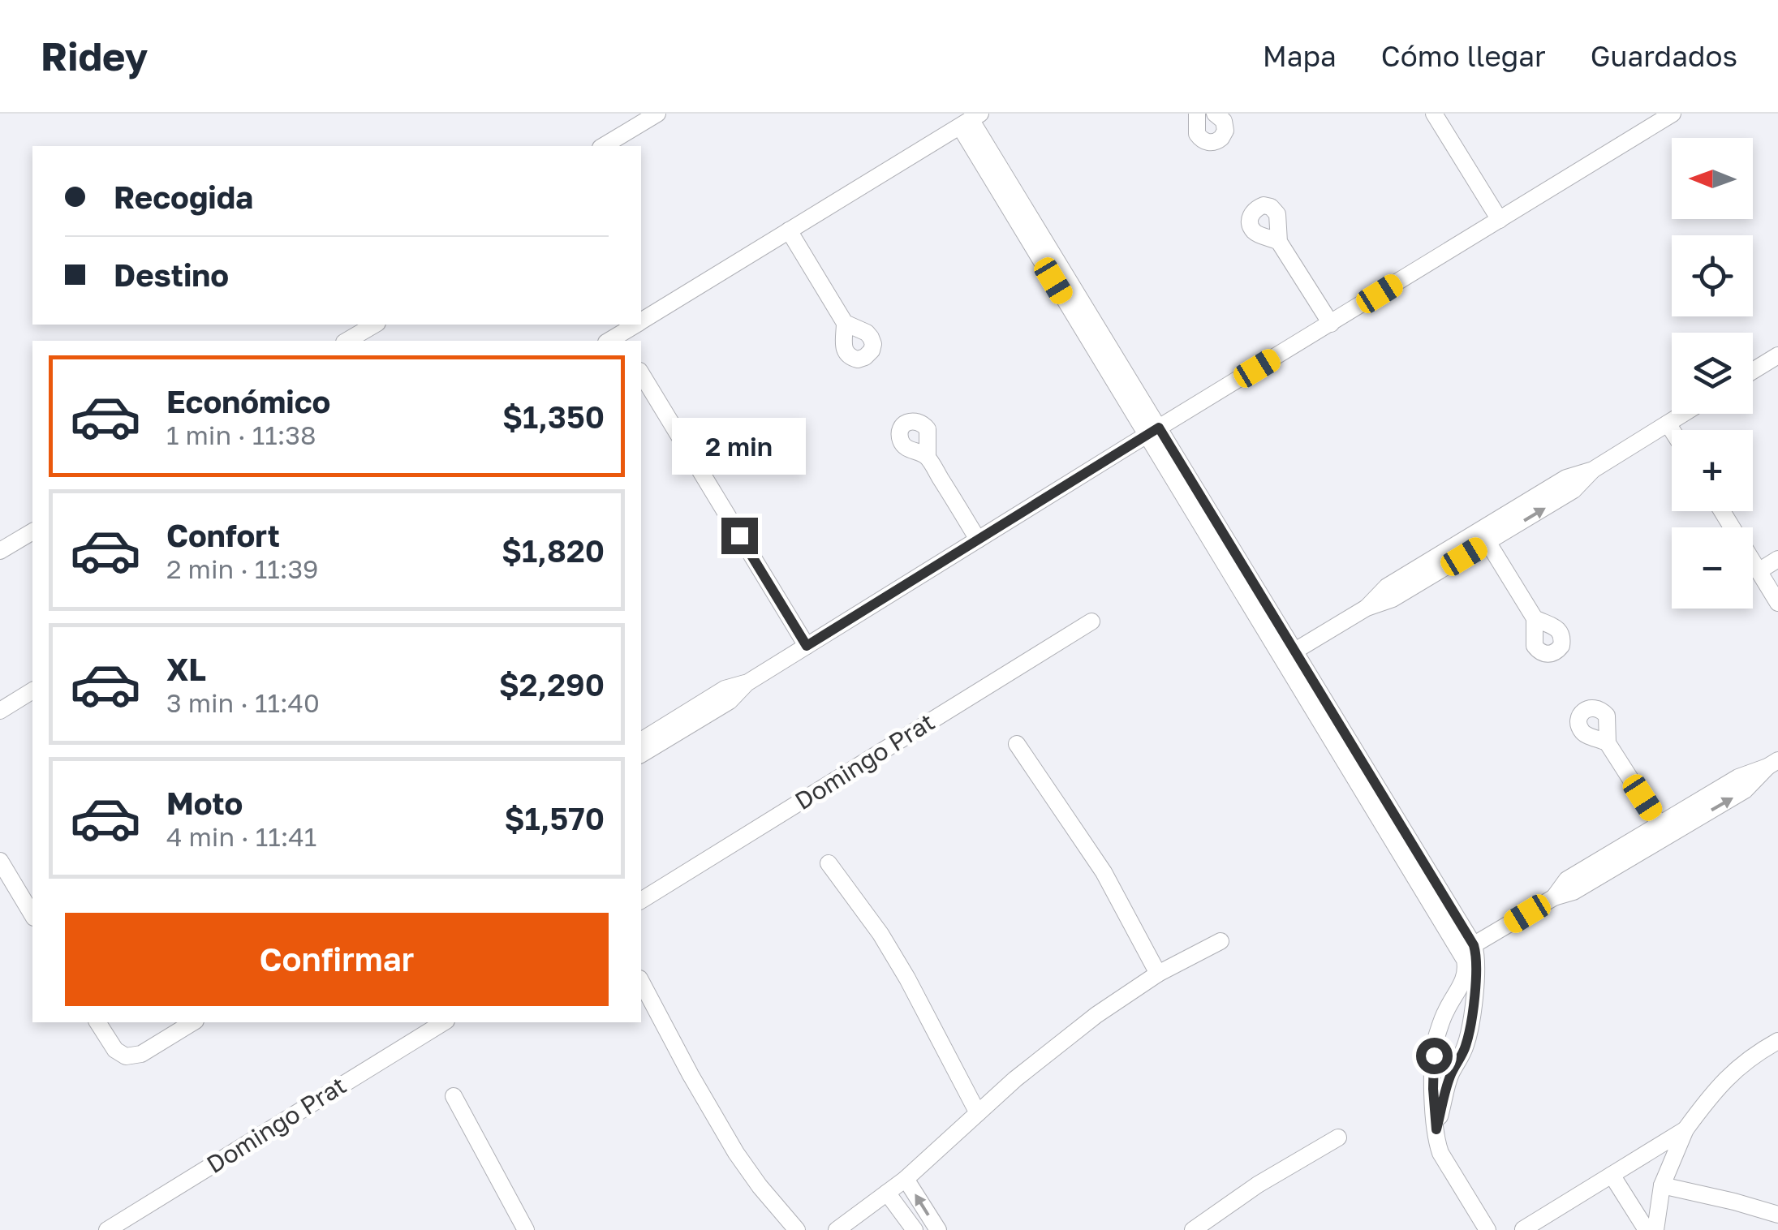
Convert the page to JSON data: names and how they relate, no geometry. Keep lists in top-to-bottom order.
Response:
{
  "streets": {
    "street": ["Domingo Prat"]
  },
  "north": "left",
  "page": {
    "header": "Ridey",
    "nav": ["Mapa", "Cómo llegar", "Guardados"],
    "map_buttons": ["+", "−"],
    "banner": ["Recogida", "Destino"],
    "list": [
      {
        "name": "Económico",
        "note": "1 min · 11:38",
        "value": "$1,350"
      },
      {
        "name": "Confort",
        "note": "2 min · 11:39",
        "value": "$1,820"
      },
      {
        "name": "XL",
        "note": "3 min · 11:40",
        "value": "$2,290"
      },
      {
        "name": "Moto",
        "note": "4 min · 11:41",
        "value": "$1,570"
      }
    ],
    "bubble": "2 min",
    "buttons": "Confirmar"
  }
}
